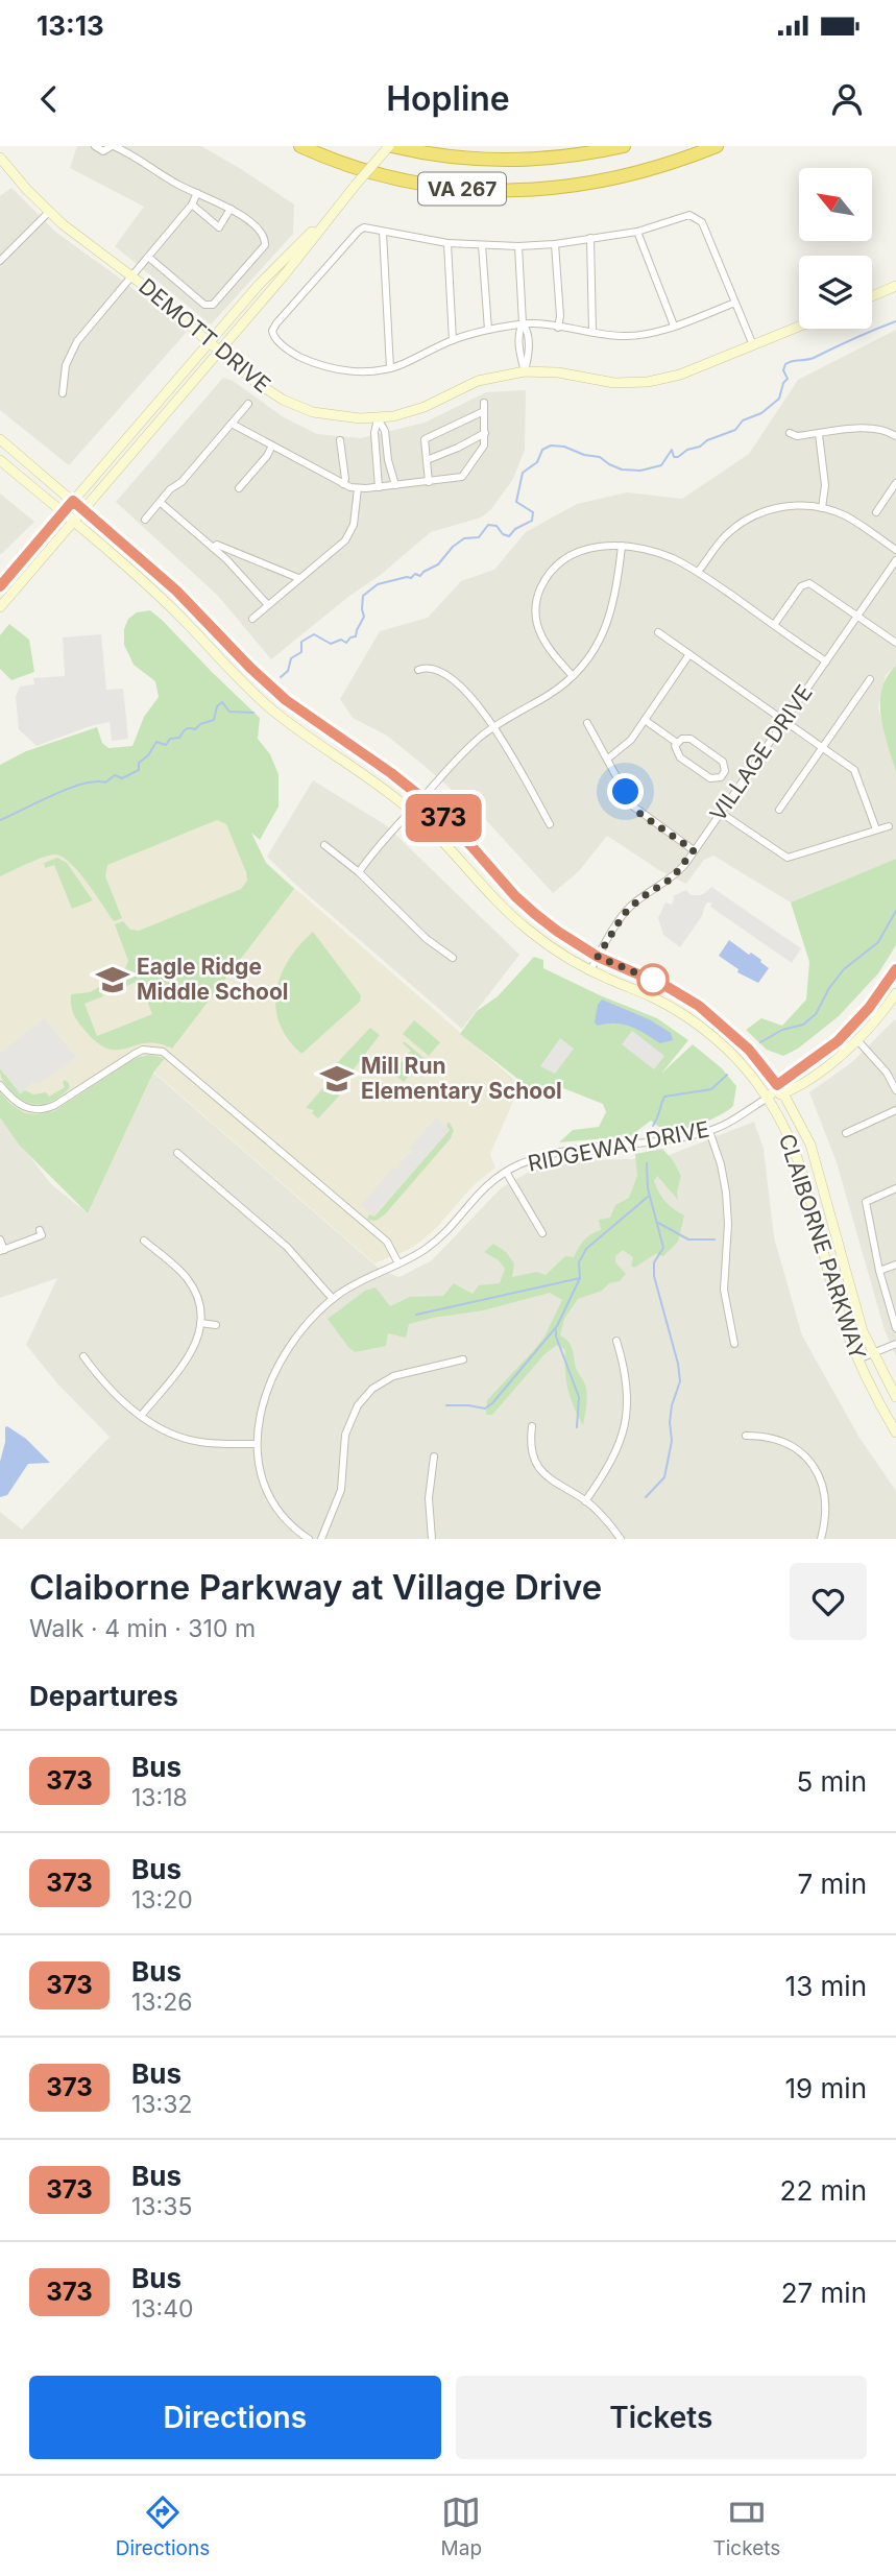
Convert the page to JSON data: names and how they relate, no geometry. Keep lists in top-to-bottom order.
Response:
{
  "streets": {
    "highway": ["VA 267"],
    "main road": ["DEMOTT DRIVE", "CLAIBORNE PARKWAY"],
    "street": ["VILLAGE DRIVE", "RIDGEWAY DRIVE"]
  },
  "crossings": [
    ["VILLAGE DRIVE", "CLAIBORNE PARKWAY"],
    ["RIDGEWAY DRIVE", "CLAIBORNE PARKWAY"]
  ],
  "places": {
    "school or university": ["Eagle Ridge Middle School", "Mill Run Elementary School"]
  },
  "lines": ["bus line 373"],
  "north": "top left",
  "page": {
    "status": "13:13",
    "header": "Hopline",
    "on_map": "373",
    "heading": [
      ["Claiborne Parkway at Village Drive", "Walk · 4 min · 310 m"],
      "Departures"
    ],
    "list": [
      {
        "mark": "373",
        "name": "Bus",
        "note": "13:18",
        "value": "5 min"
      },
      {
        "mark": "373",
        "name": "Bus",
        "note": "13:20",
        "value": "7 min"
      },
      {
        "mark": "373",
        "name": "Bus",
        "note": "13:26",
        "value": "13 min"
      },
      {
        "mark": "373",
        "name": "Bus",
        "note": "13:32",
        "value": "19 min"
      },
      {
        "mark": "373",
        "name": "Bus",
        "note": "13:35",
        "value": "22 min"
      },
      {
        "mark": "373",
        "name": "Bus",
        "note": "13:40",
        "value": "27 min"
      }
    ],
    "buttons": ["Directions", "Tickets"],
    "tabs": ["Directions", "Map", "Tickets"]
  }
}
